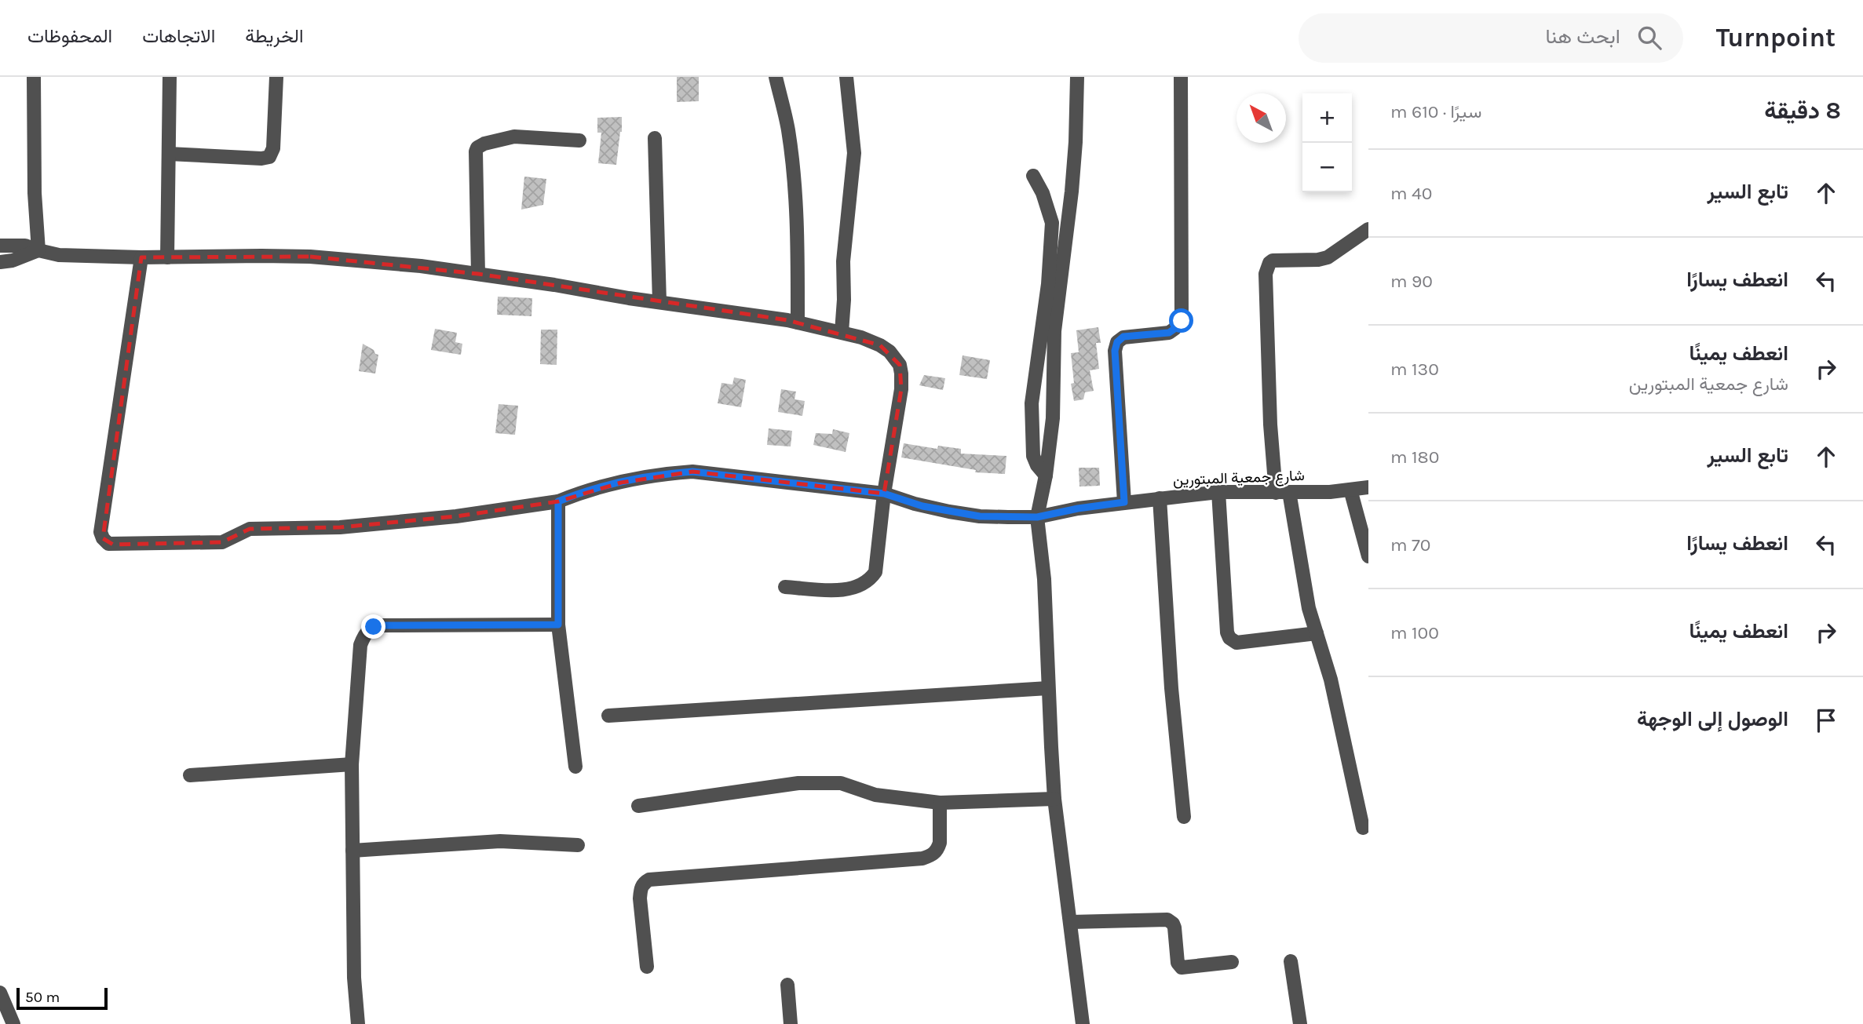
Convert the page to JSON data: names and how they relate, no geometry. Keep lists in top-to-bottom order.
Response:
{
  "streets": {
    "street": ["شارع جمعية المبتورين"]
  },
  "scale_bar": "50 m",
  "north": "top left",
  "page": {
    "header": "Turnpoint",
    "search": "ابحث هنا",
    "nav": ["الخريطة", "الاتجاهات", "المحفوظات"],
    "heading": ["8 دقيقة", "سيرًا · 610 m"],
    "map_buttons": ["+", "−"],
    "list": [
      ["تابع السير", "40 m"],
      ["انعطف يسارًا", "90 m"],
      ["انعطف يمينًا", "شارع جمعية المبتورين", "130 m"],
      ["تابع السير", "180 m"],
      ["انعطف يسارًا", "70 m"],
      ["انعطف يمينًا", "100 m"],
      "الوصول إلى الوجهة"
    ],
    "scale": "50 m"
  }
}
